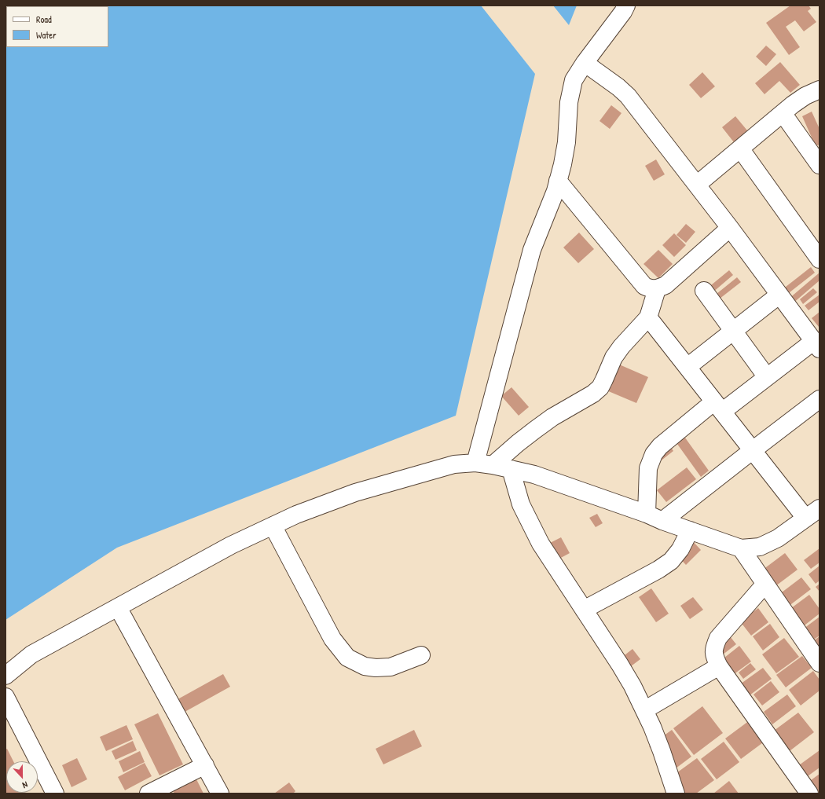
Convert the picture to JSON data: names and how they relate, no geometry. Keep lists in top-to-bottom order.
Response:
{
  "legend": ["Road", "Water"],
  "north": "bottom"
}
